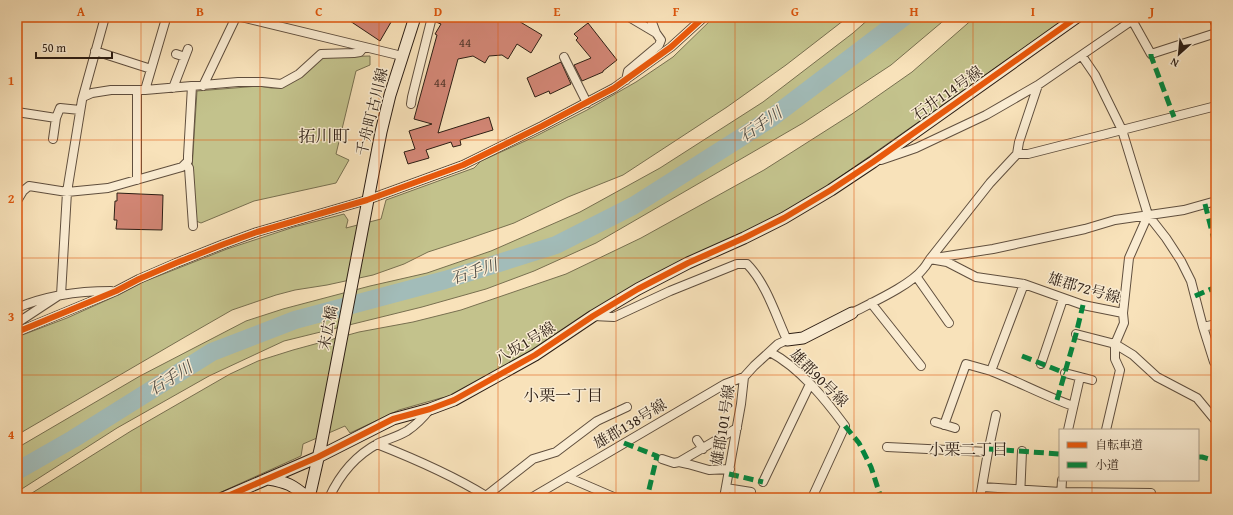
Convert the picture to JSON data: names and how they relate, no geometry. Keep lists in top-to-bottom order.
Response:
{
  "streets": {
    "street": [
      "石井114号線",
      "千舟町古川線",
      "雄郡72号線",
      "末広橋",
      "八坂1号線",
      "雄郡90号線",
      "雄郡138号線",
      "雄郡101号線"
    ]
  },
  "crossings": [
    ["石井114号線", "八坂1号線"],
    ["千舟町古川線", "末広橋"],
    ["末広橋", "八坂1号線"],
    ["雄郡90号線", "雄郡101号線"],
    ["雄郡138号線", "雄郡101号線"]
  ],
  "districts": ["拓川町", "小栗一丁目", "小栗二丁目"],
  "water": ["石手川"],
  "house_numbers": ["44", "44"],
  "legend": ["自転車道", "小道"],
  "scale_bar": "50 m",
  "north": "bottom left",
  "grid": {
    "columns": [
      "A",
      "B",
      "C",
      "D",
      "E",
      "F",
      "G",
      "H",
      "I",
      "J"
    ],
    "rows": [
      "1",
      "2",
      "3",
      "4"
    ]
  }
}
